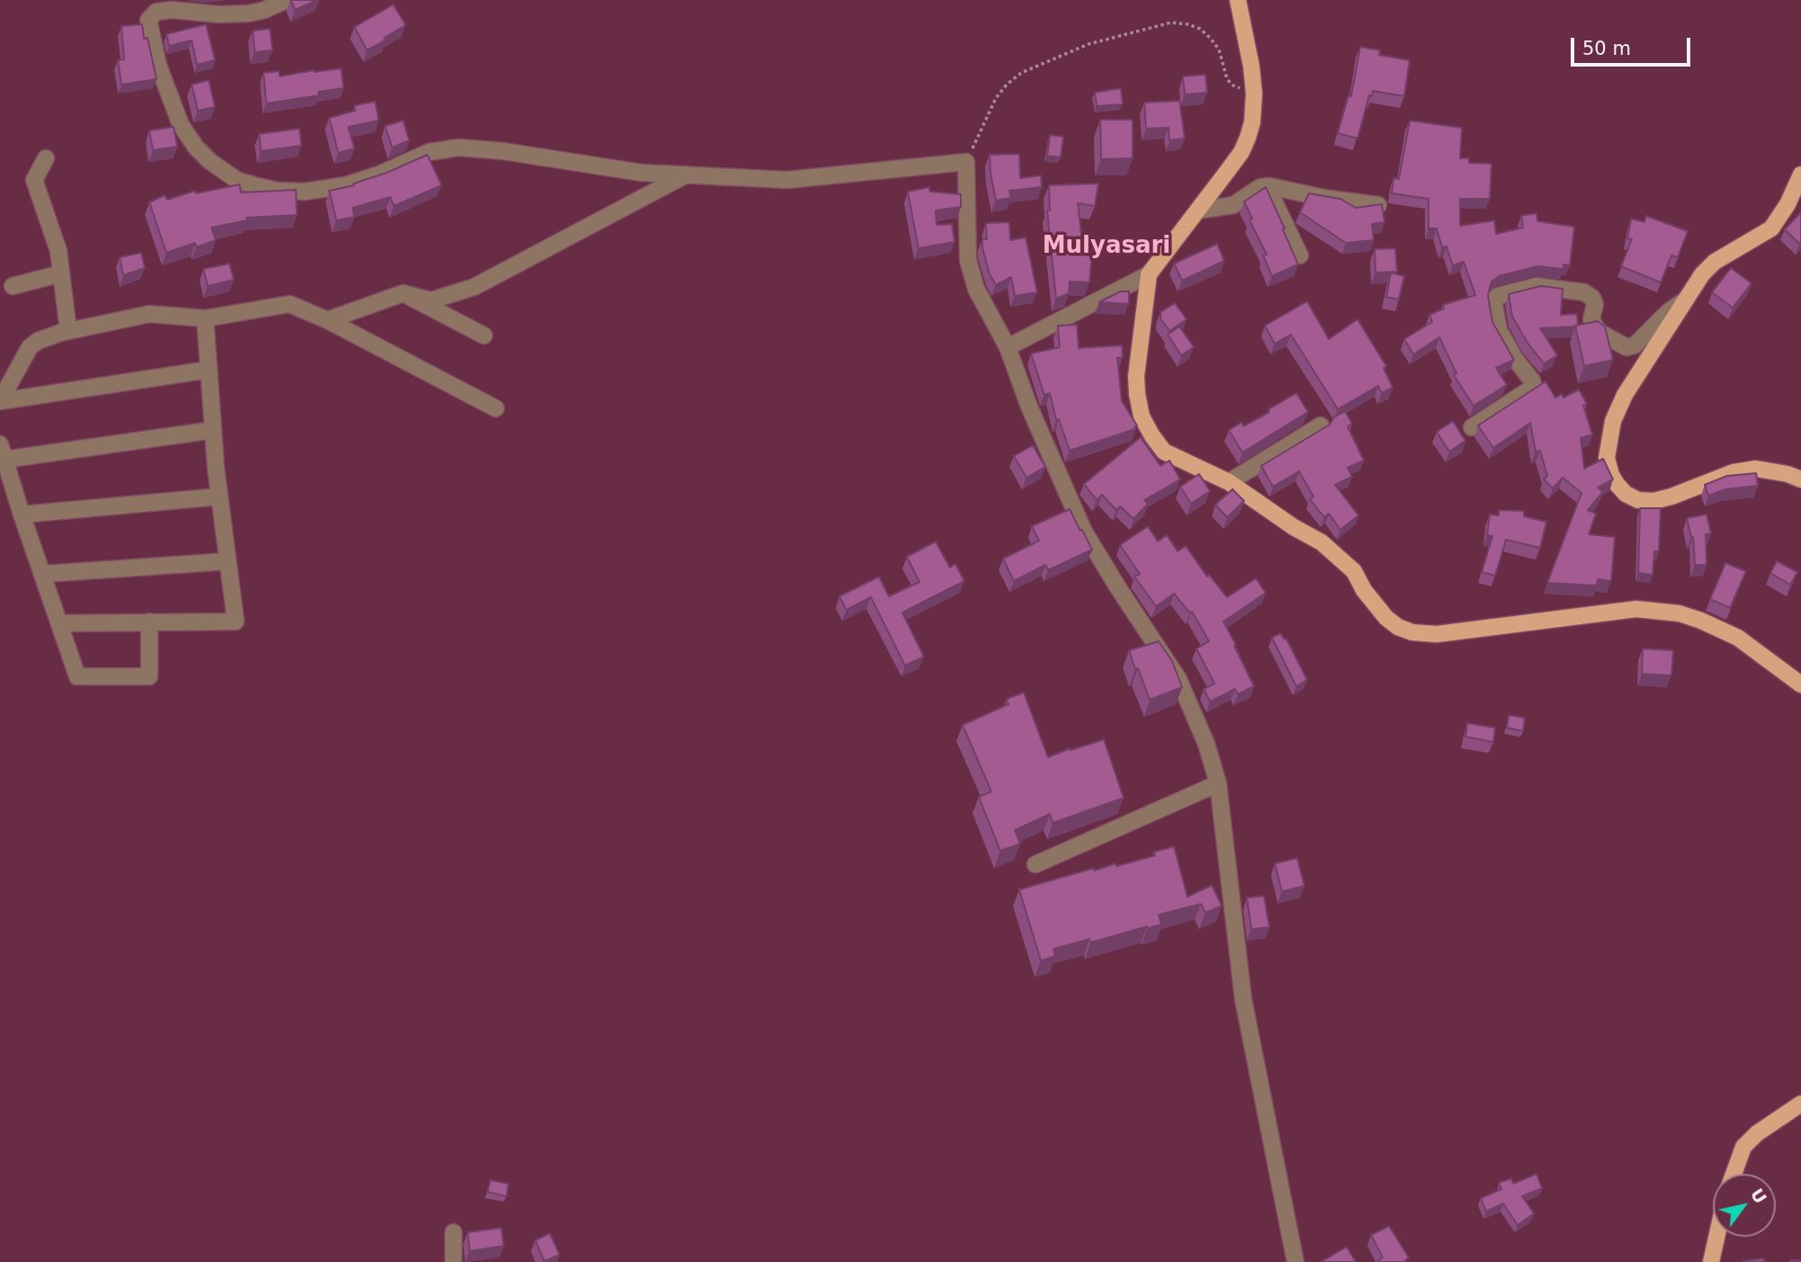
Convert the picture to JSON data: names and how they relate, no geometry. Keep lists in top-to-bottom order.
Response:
{
  "districts": ["Mulyasari"],
  "scale_bar": "50 m",
  "north": "top right"
}
